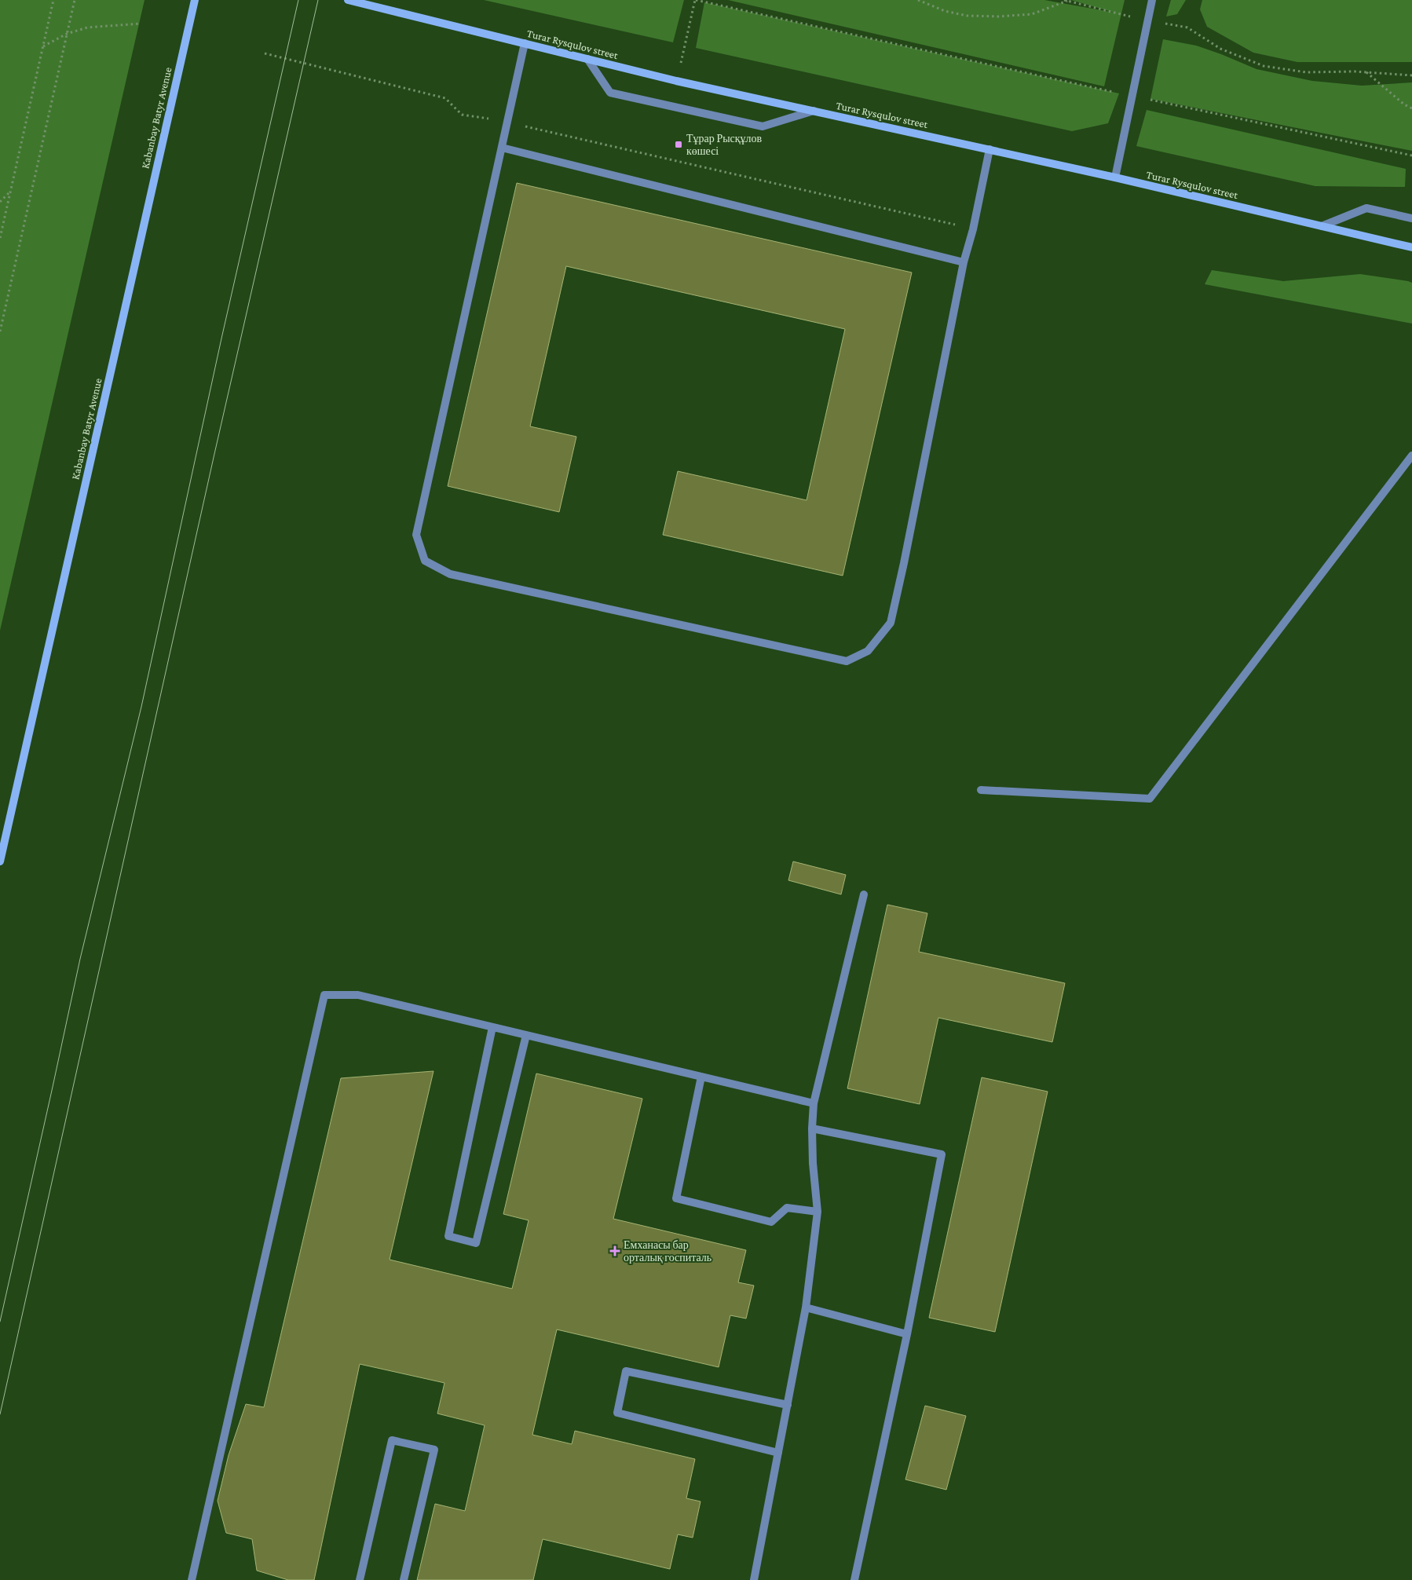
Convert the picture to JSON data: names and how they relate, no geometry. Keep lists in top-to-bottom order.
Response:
{
  "streets": {
    "street": ["Turar Rysqulov street", "Kabanbay Batyr Avenue"]
  },
  "places": {
    "transit": ["Тұрар Рысқұлов көшесі"],
    "health": ["Емханасы бар орталық госпиталь"]
  }
}
